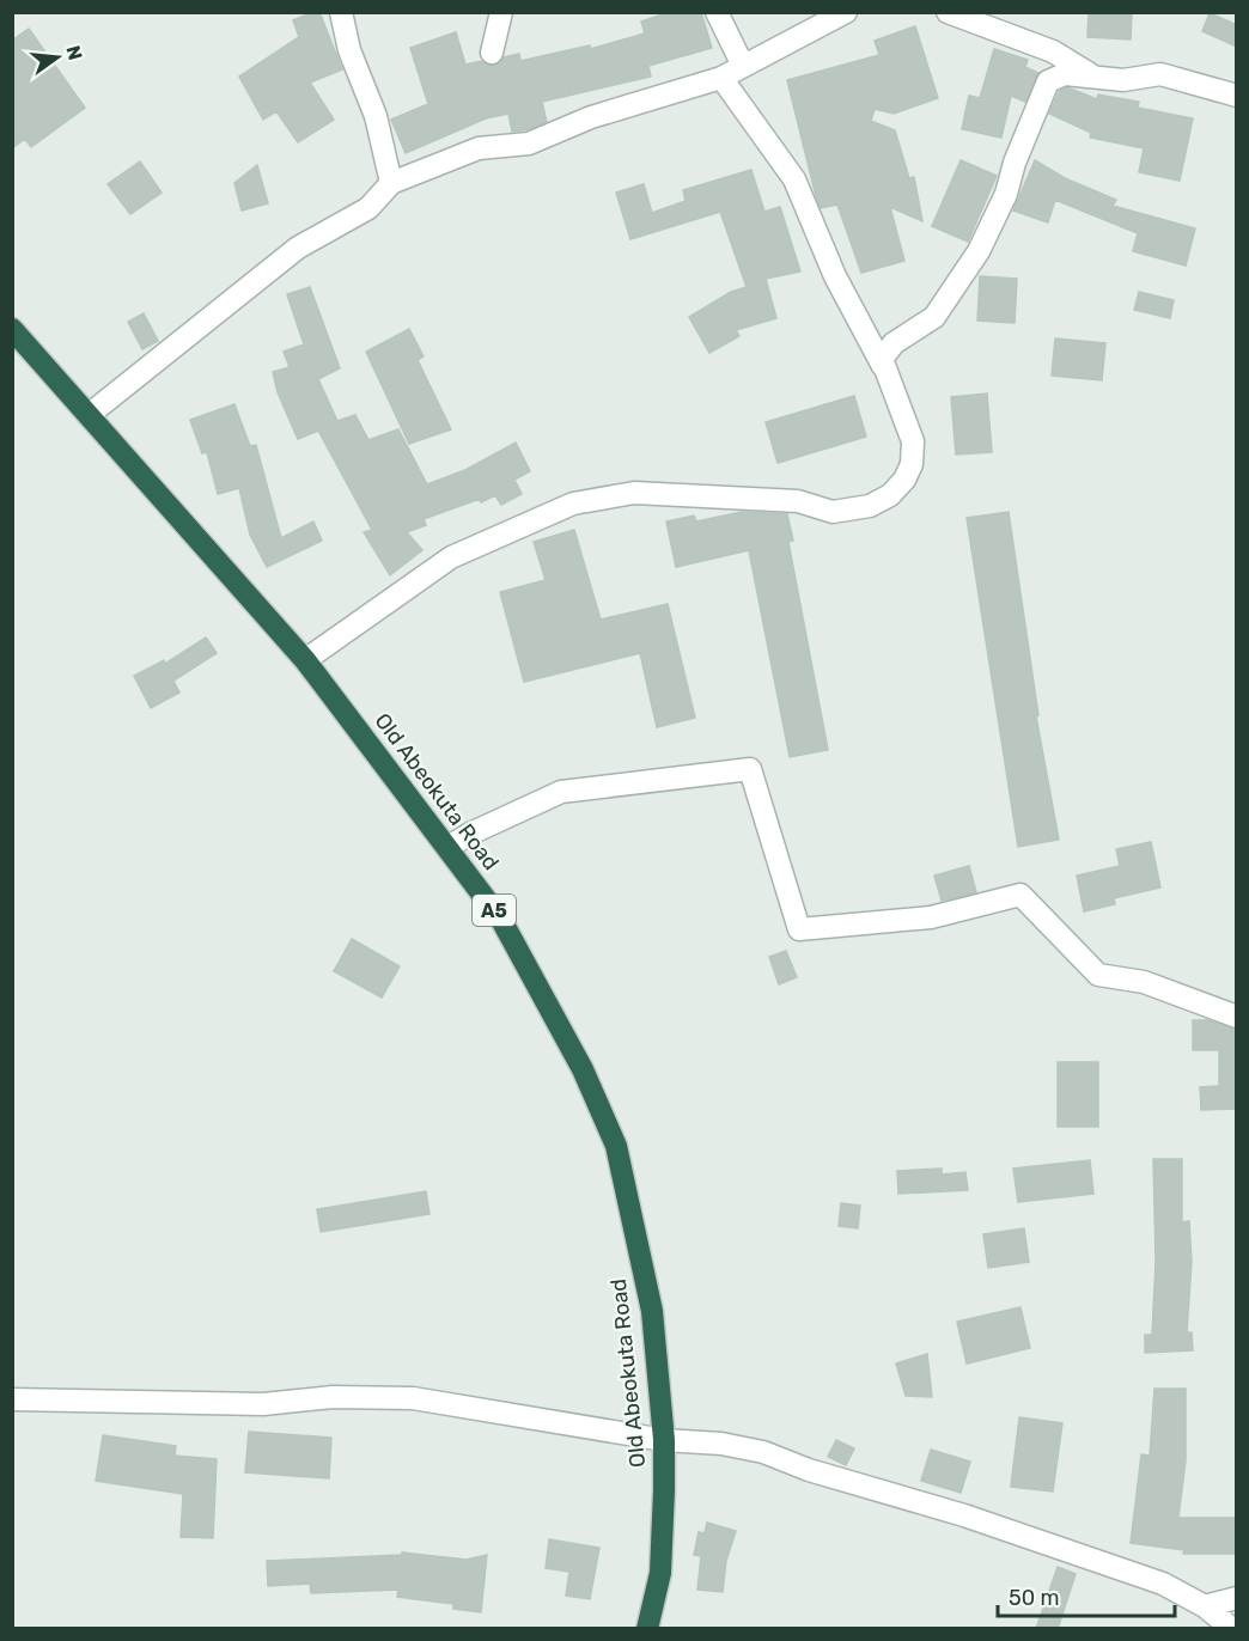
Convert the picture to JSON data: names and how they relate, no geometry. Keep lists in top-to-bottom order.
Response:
{
  "streets": {
    "highway": ["Old Abeokuta Road", "A5"]
  },
  "scale_bar": "50 m",
  "north": "right"
}
